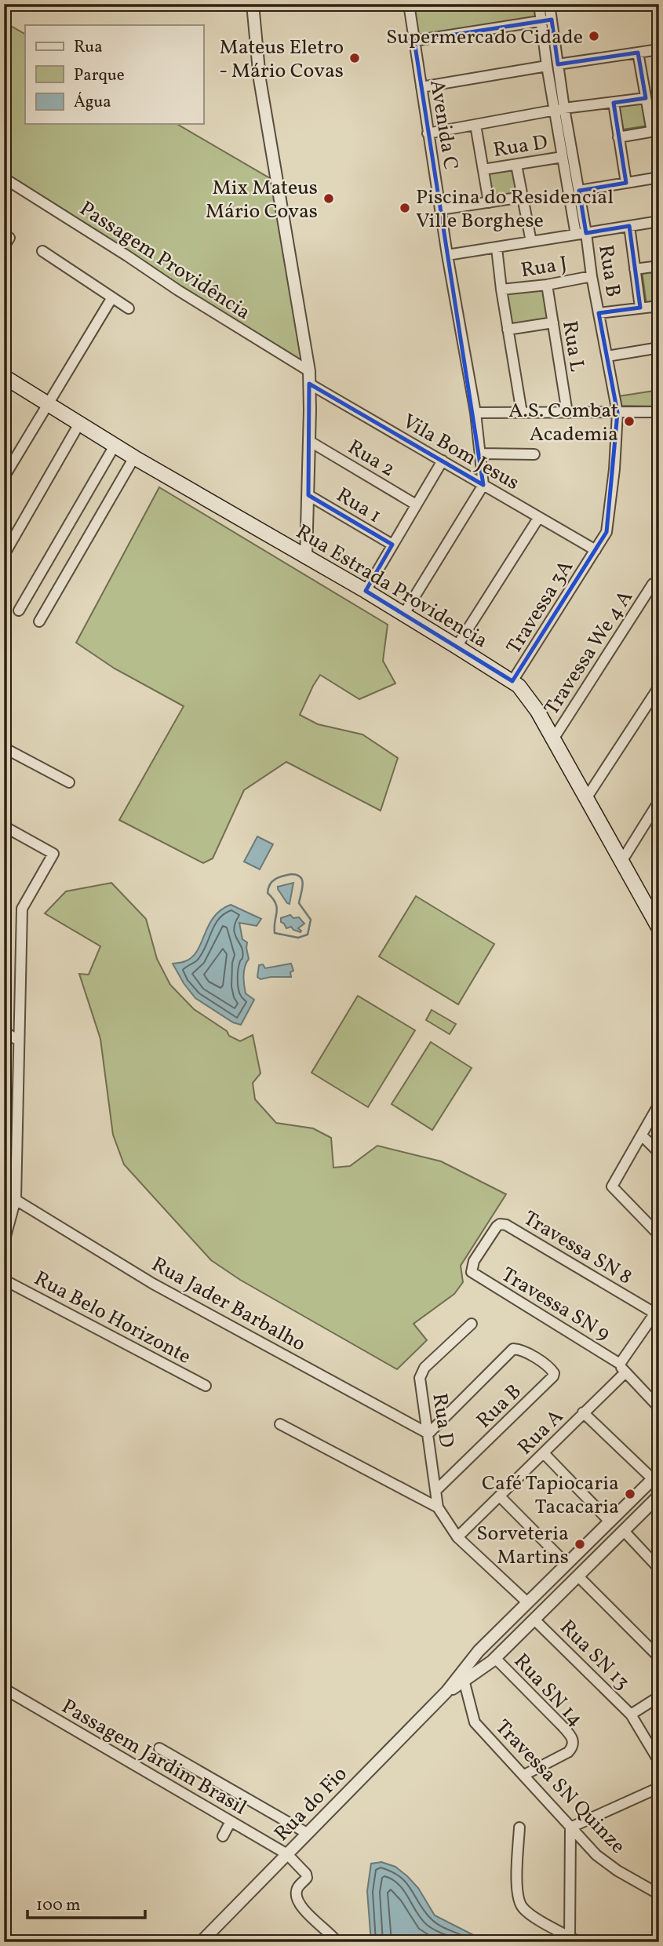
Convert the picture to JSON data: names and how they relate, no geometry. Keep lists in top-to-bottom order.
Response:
{
  "streets": {
    "main road": ["Rua Estrada Providencia"],
    "street": [
      "Avenida C",
      "Rua D",
      "Passagem Providência",
      "Rua J",
      "Rua B",
      "Rua L",
      "Vila Bom Jesus",
      "Rua 2",
      "Rua 1",
      "Travessa 3A",
      "Travessa We 4 A",
      "Travessa SN 8",
      "Rua Jader Barbalho",
      "Travessa SN 9",
      "Rua Belo Horizonte",
      "Rua A",
      "Rua SN 13",
      "Rua SN 14",
      "Passagem Jardim Brasil",
      "Travessa SN Quinze",
      "Rua do Fio"
    ]
  },
  "crossings": [
    ["Avenida C", "Vila Bom Jesus"],
    ["Rua D", "Rua B"],
    ["Rua D", "Rua Jader Barbalho"],
    ["Rua D", "Rua A"],
    ["Rua J", "Rua B"],
    ["Rua J", "Rua L"],
    ["Rua B", "Travessa 3A"],
    ["Rua B", "Rua Jader Barbalho"],
    ["Vila Bom Jesus", "Travessa 3A"],
    ["Rua Estrada Providencia", "Travessa 3A"],
    ["Rua Estrada Providencia", "Travessa We 4 A"],
    ["Travessa SN 8", "Travessa SN 9"],
    ["Travessa SN 8", "Rua A"],
    ["Travessa SN 9", "Rua A"],
    ["Rua SN 13", "Rua do Fio"],
    ["Rua SN 14", "Travessa SN Quinze"],
    ["Rua SN 14", "Rua do Fio"],
    ["Passagem Jardim Brasil", "Rua do Fio"],
    ["Travessa SN Quinze", "Rua do Fio"]
  ],
  "places": [
    "Supermercado Cidade",
    "Mateus Eletro - Mário Covas",
    "Mix Mateus Mário Covas",
    "Piscina do Residencial Ville Borghese",
    "A.S. Combat Academia",
    "Café Tapiocaria Tacacaria",
    "Sorveteria Martins"
  ],
  "legend": ["Rua", "Parque", "Água"],
  "scale_bar": "100 m"
}
